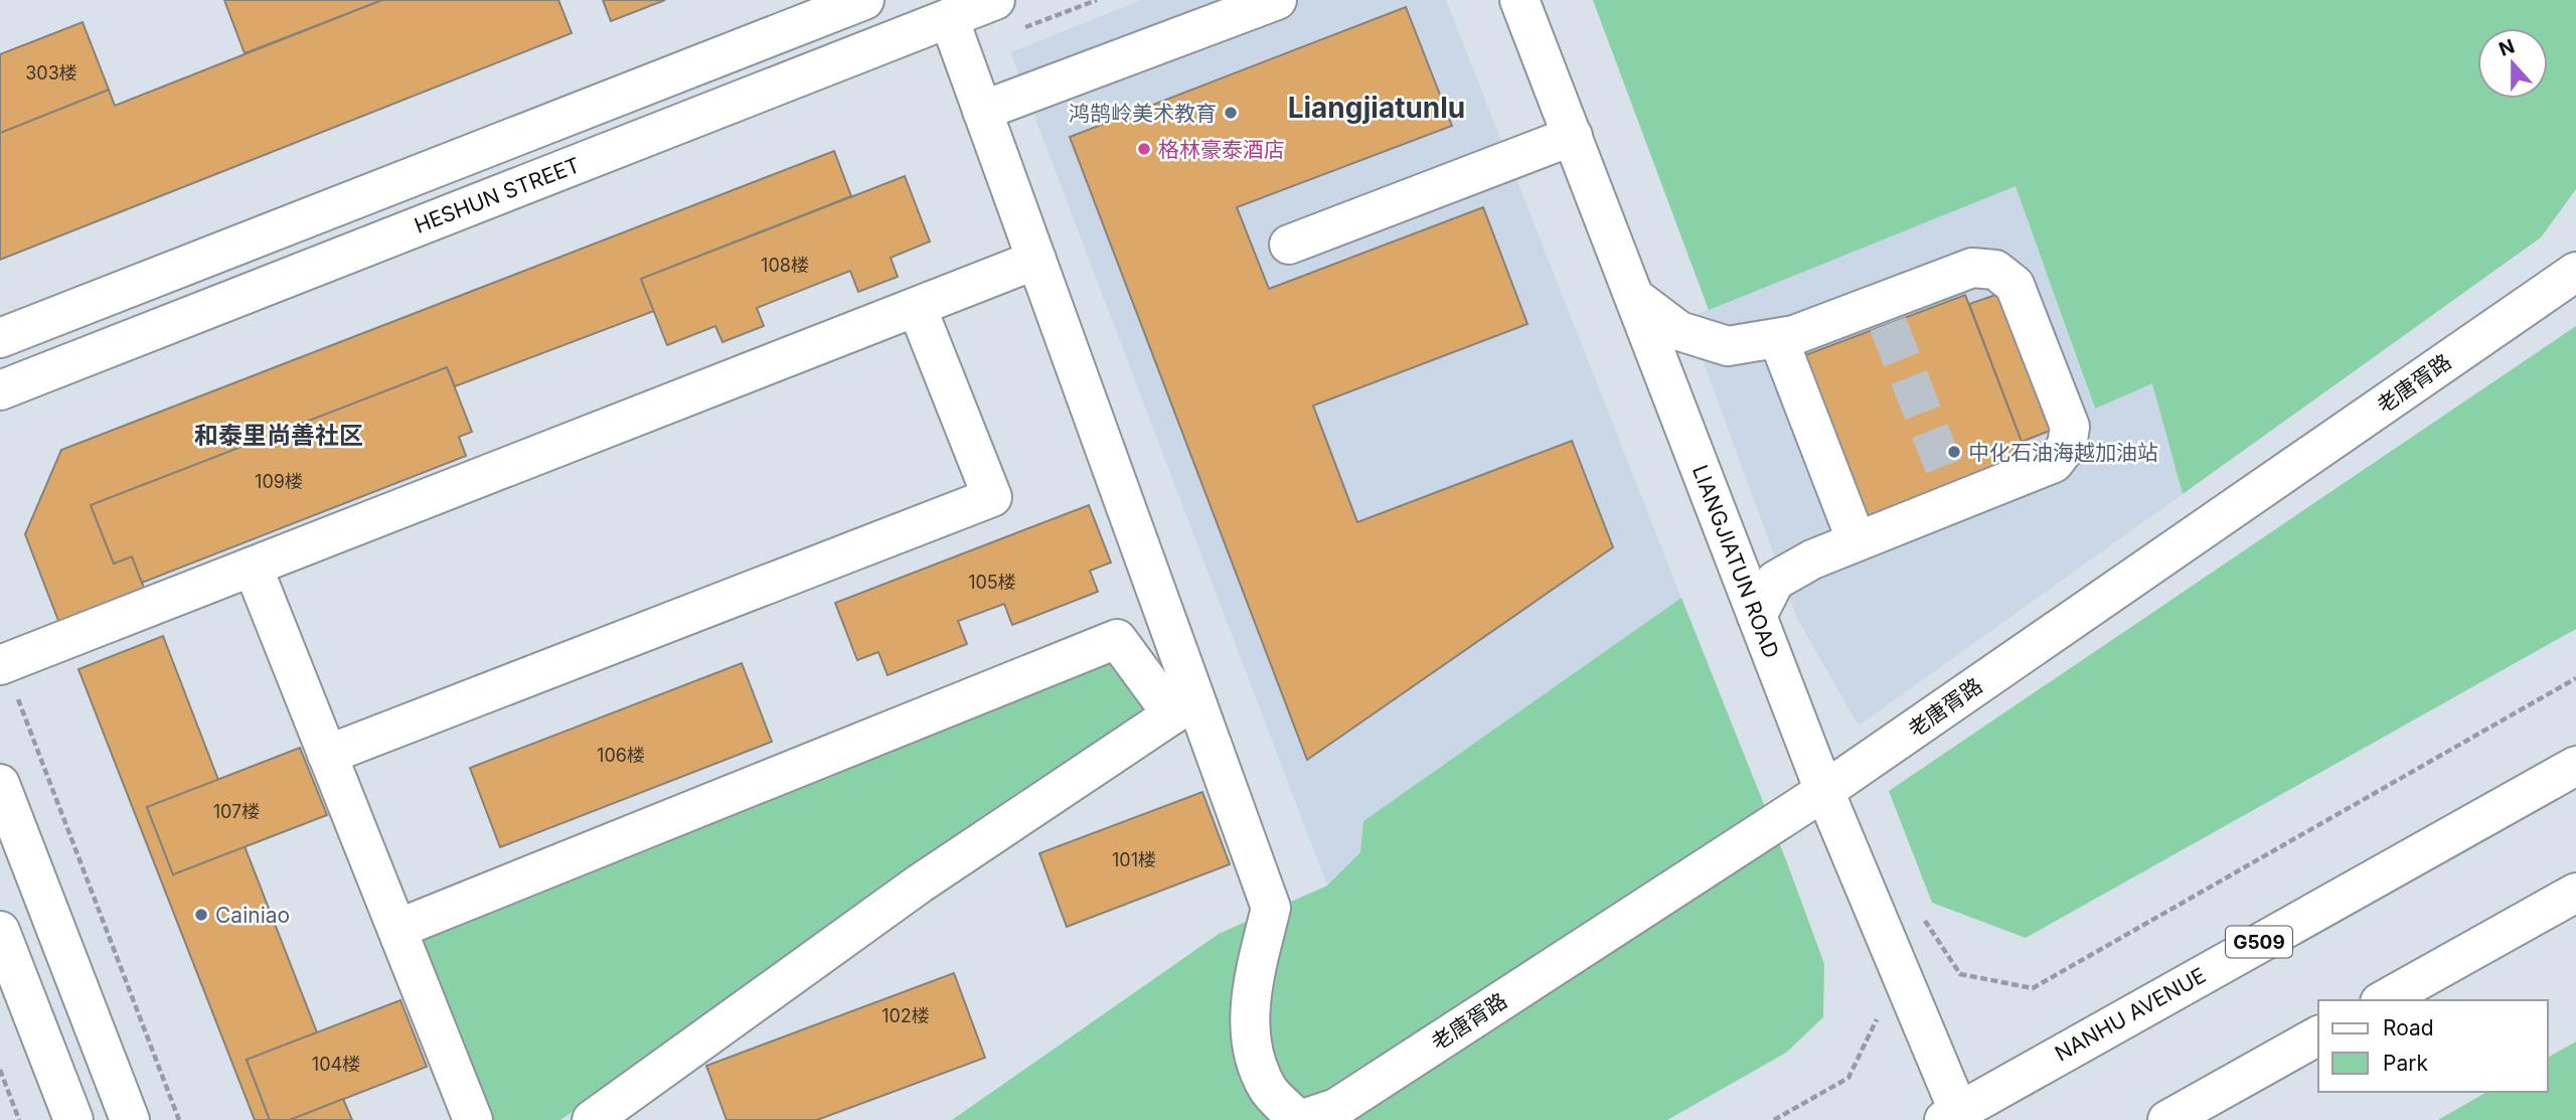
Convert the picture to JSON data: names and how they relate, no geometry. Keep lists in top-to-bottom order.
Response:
{
  "streets": {
    "main road": [
      "HESHUN STREET",
      "老唐胥路",
      "LIANGJIATUN ROAD",
      "G509",
      "NANHU AVENUE"
    ]
  },
  "crossings": [
    ["老唐胥路", "LIANGJIATUN ROAD"],
    ["LIANGJIATUN ROAD", "NANHU AVENUE"]
  ],
  "districts": ["Liangjiatunlu", "和泰里尚善社区"],
  "places": [
    "鸿鹄岭美术教育",
    "格林豪泰酒店",
    "中化石油海越加油站",
    "Cainiao"
  ],
  "house_numbers": [
    "303楼",
    "108楼",
    "109楼",
    "105楼",
    "106楼",
    "107楼",
    "101楼",
    "102楼",
    "104楼"
  ],
  "legend": ["Road", "Park"],
  "north": "top"
}
